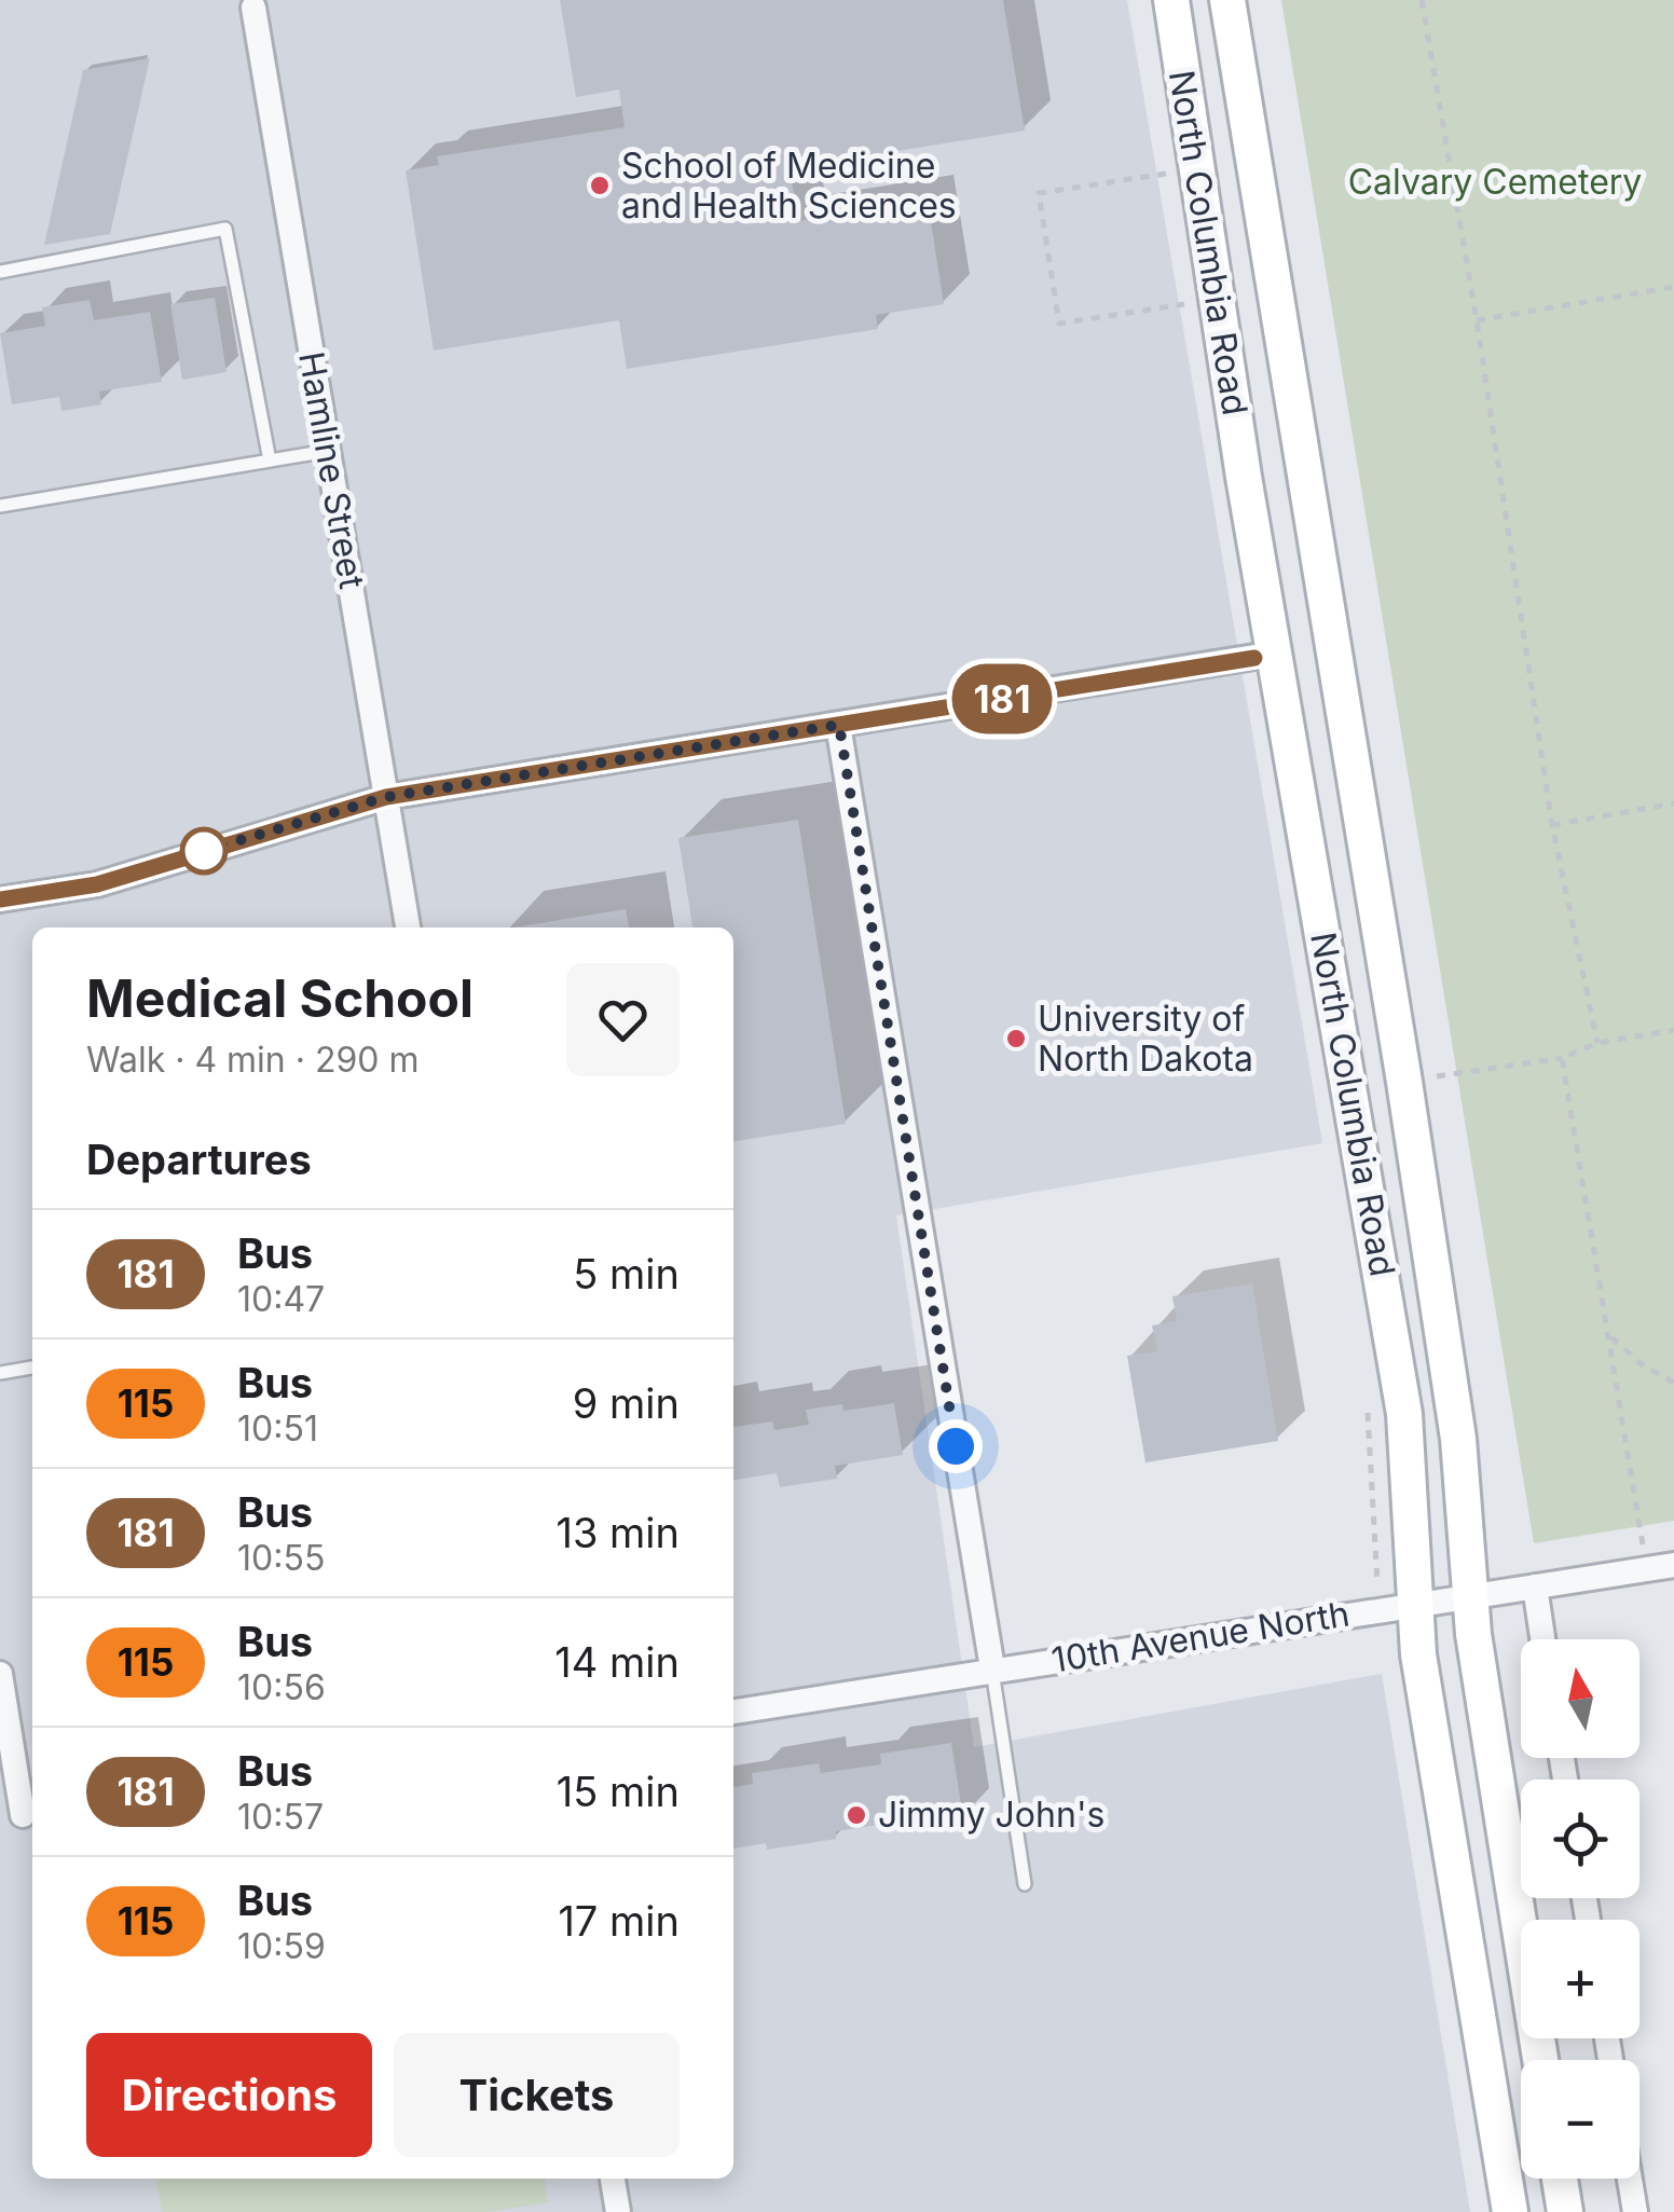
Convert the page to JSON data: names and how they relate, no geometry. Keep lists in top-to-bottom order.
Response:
{
  "streets": {
    "main road": ["North Columbia Road"],
    "street": ["Hamline Street", "10th Avenue North"]
  },
  "crossings": [
    ["North Columbia Road", "10th Avenue North"]
  ],
  "parks": ["Calvary Cemetery"],
  "places": ["School of Medicine and Health Sciences", "University of North Dakota", "Jimmy John's"],
  "lines": ["bus line 181"],
  "north": "top",
  "page": {
    "on_map": "181",
    "heading": [
      ["Medical School", "Walk · 4 min · 290 m"],
      "Departures"
    ],
    "list": [
      {
        "mark": "181",
        "name": "Bus",
        "note": "10:47",
        "value": "5 min"
      },
      {
        "mark": "115",
        "name": "Bus",
        "note": "10:51",
        "value": "9 min"
      },
      {
        "mark": "181",
        "name": "Bus",
        "note": "10:55",
        "value": "13 min"
      },
      {
        "mark": "115",
        "name": "Bus",
        "note": "10:56",
        "value": "14 min"
      },
      {
        "mark": "181",
        "name": "Bus",
        "note": "10:57",
        "value": "15 min"
      },
      {
        "mark": "115",
        "name": "Bus",
        "note": "10:59",
        "value": "17 min"
      }
    ],
    "map_buttons": ["+", "−"],
    "buttons": ["Directions", "Tickets"]
  }
}
